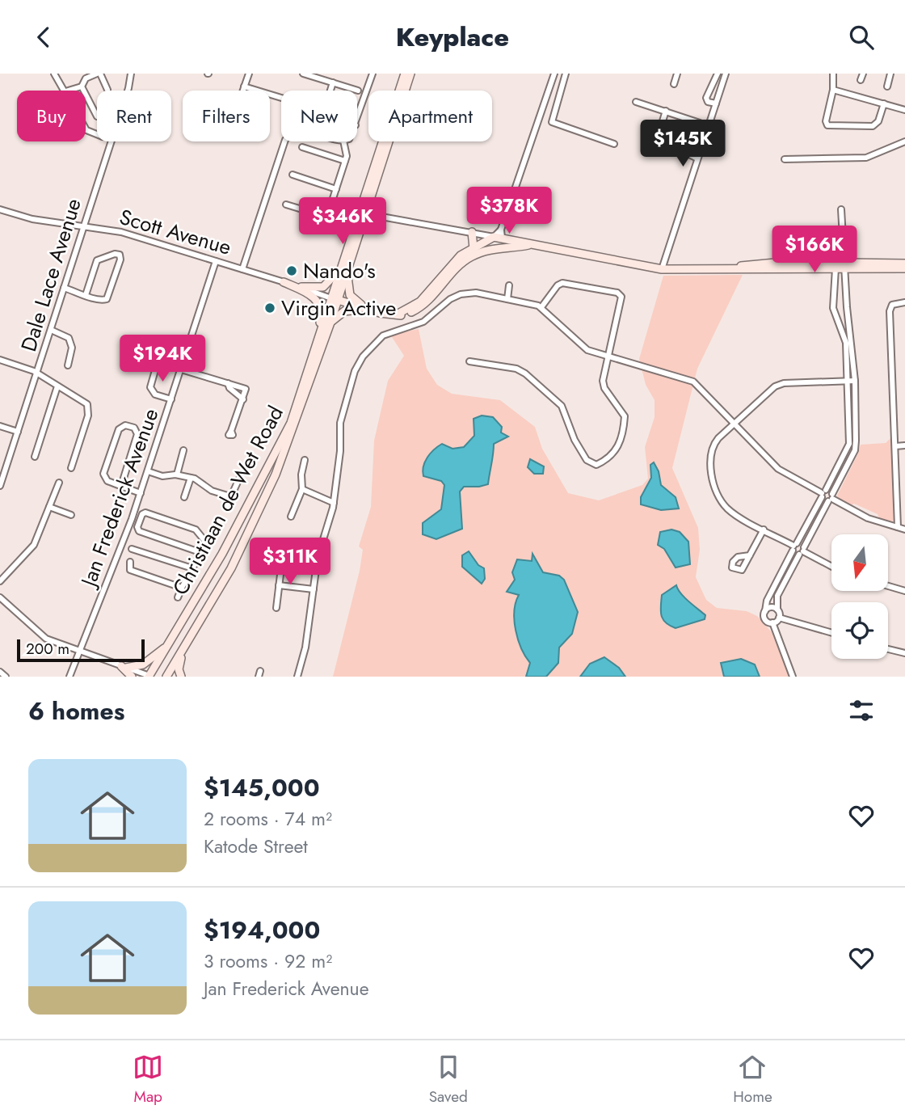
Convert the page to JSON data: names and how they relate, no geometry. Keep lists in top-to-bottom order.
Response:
{
  "streets": {
    "main road": ["Christiaan de Wet Road"],
    "street": ["Scott Avenue", "Dale Lace Avenue", "Jan Frederick Avenue"]
  },
  "crossings": [
    ["Scott Avenue", "Dale Lace Avenue"],
    ["Scott Avenue", "Jan Frederick Avenue"],
    ["Scott Avenue", "Christiaan de Wet Road"]
  ],
  "places": ["Nando's", "Virgin Active"],
  "scale_bar": "200 m",
  "north": "bottom",
  "page": {
    "header": "Keyplace",
    "chip": [
      "Buy",
      "Rent",
      "Filters",
      "New",
      "Apartment"
    ],
    "price": [
      "$145K",
      "$378K",
      "$346K",
      "$166K",
      "$194K",
      "$311K"
    ],
    "scale": "200 m",
    "heading": "6 homes",
    "list": [
      {
        "name": "$145,000",
        "note": "2 rooms · 74 m² · Katode Street"
      },
      {
        "name": "$194,000",
        "note": "3 rooms · 92 m² · Jan Frederick Avenue"
      }
    ],
    "tabs": ["Map", "Saved", "Home"]
  }
}
